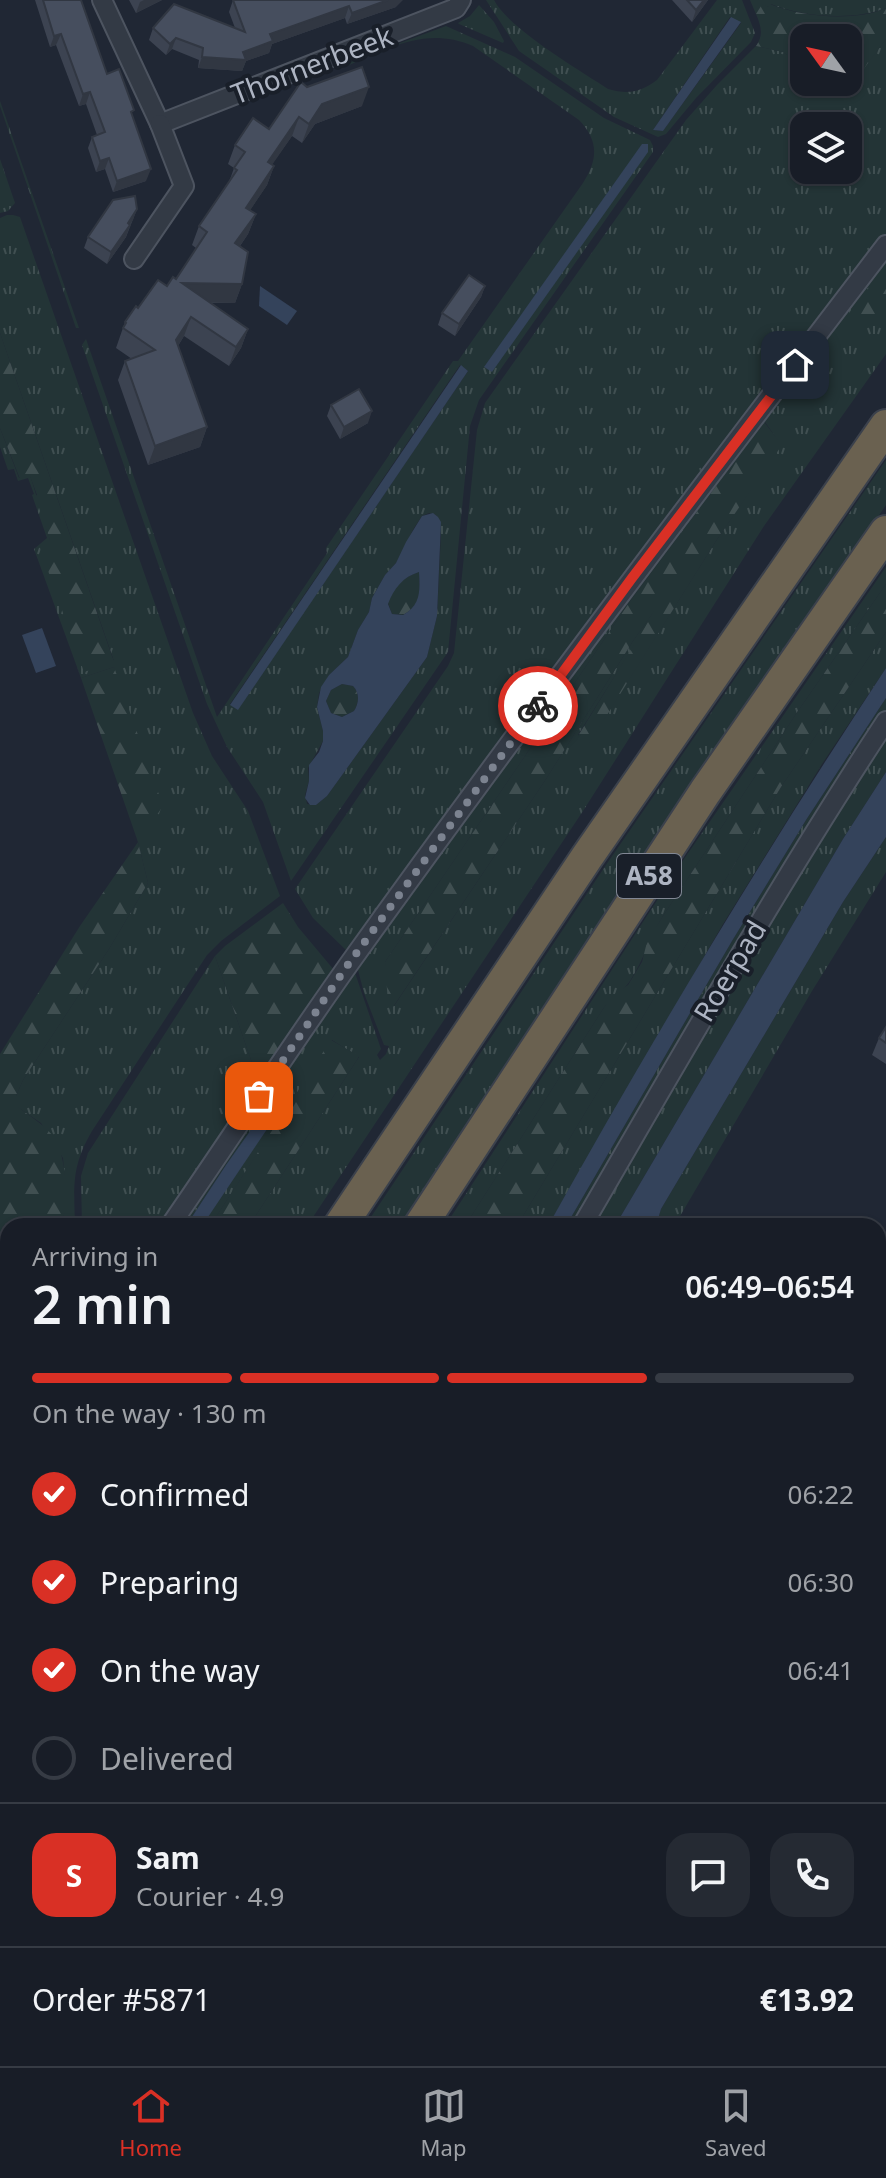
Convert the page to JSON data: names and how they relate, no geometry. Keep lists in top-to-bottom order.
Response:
{
  "streets": {
    "highway": ["A58"],
    "street": ["Thornerbeek", "Roerpad"]
  },
  "north": "top left",
  "page": {
    "heading": ["2 min", "Arriving in", "06:49–06:54"],
    "panel": [
      "Sam",
      "Courier · 4.9",
      "Order #5871",
      "€13.92"
    ],
    "bar": "On the way · 130 m",
    "list": [
      ["Confirmed", "06:22"],
      ["Preparing", "06:30"],
      ["On the way", "06:41"],
      "Delivered"
    ],
    "round": "S",
    "tabs": ["Home", "Map", "Saved"]
  }
}
